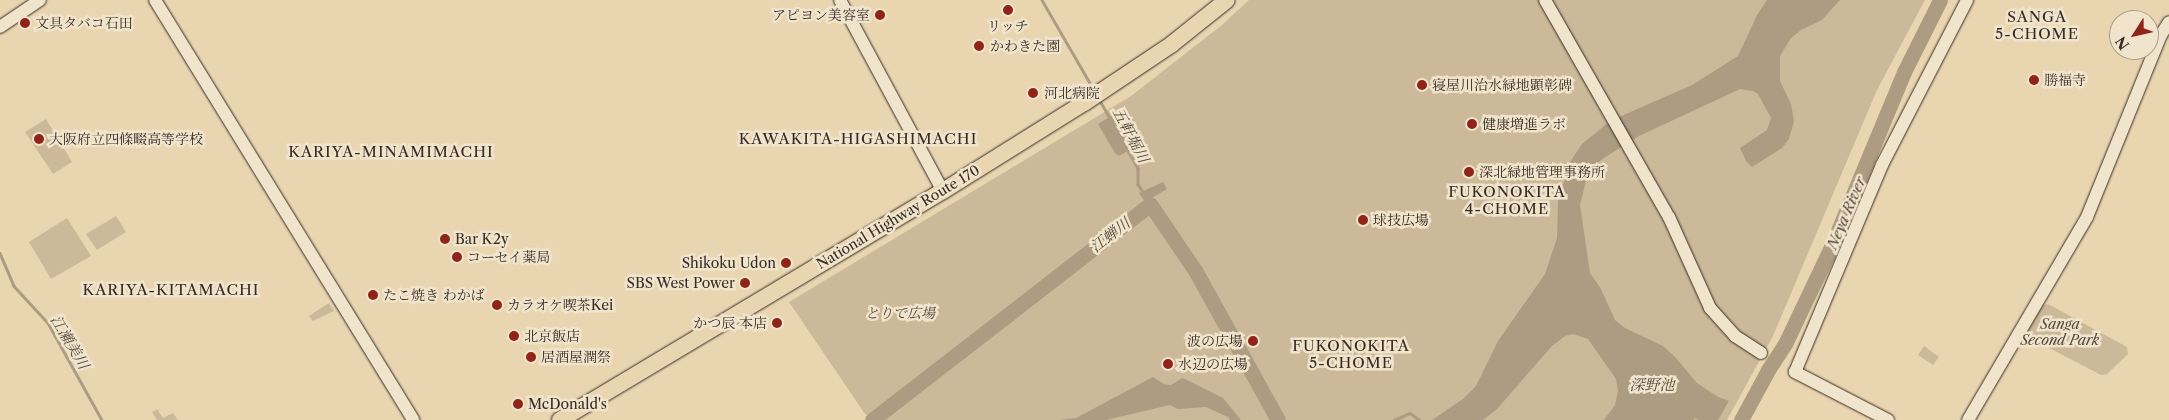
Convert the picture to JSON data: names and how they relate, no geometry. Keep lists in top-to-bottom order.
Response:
{
  "streets": {
    "highway": ["National Highway Route 170"]
  },
  "districts": [
    "SANGA 5-CHOME",
    "KAWAKITA-HIGASHIMACHI",
    "KARIYA-MINAMIMACHI",
    "FUKONOKITA 4-CHOME",
    "KARIYA-KITAMACHI",
    "FUKONOKITA 5-CHOME"
  ],
  "water": [
    "五軒堀川",
    "Neya River",
    "江蝉川",
    "江瀬美川",
    "深野池"
  ],
  "parks": ["とりで広場", "Sanga Second Park"],
  "places": [
    "リッチ",
    "アピヨン美容室",
    "文具タバコ石田",
    "かわきた園",
    "勝福寺",
    "寝屋川治水緑地顕彰碑",
    "河北病院",
    "健康増進ラボ",
    "大阪府立四條畷高等学校",
    "深北緑地管理事務所",
    "球技広場",
    "Bar K2y",
    "コーセイ薬局",
    "Shikoku Udon",
    "SBS West Power",
    "たこ焼き わかば",
    "カラオケ喫茶Kei",
    "かつ辰 本店",
    "北京飯店",
    "波の広場",
    "居酒屋潤祭",
    "水辺の広場",
    "McDonald's"
  ],
  "north": "bottom left"
}
